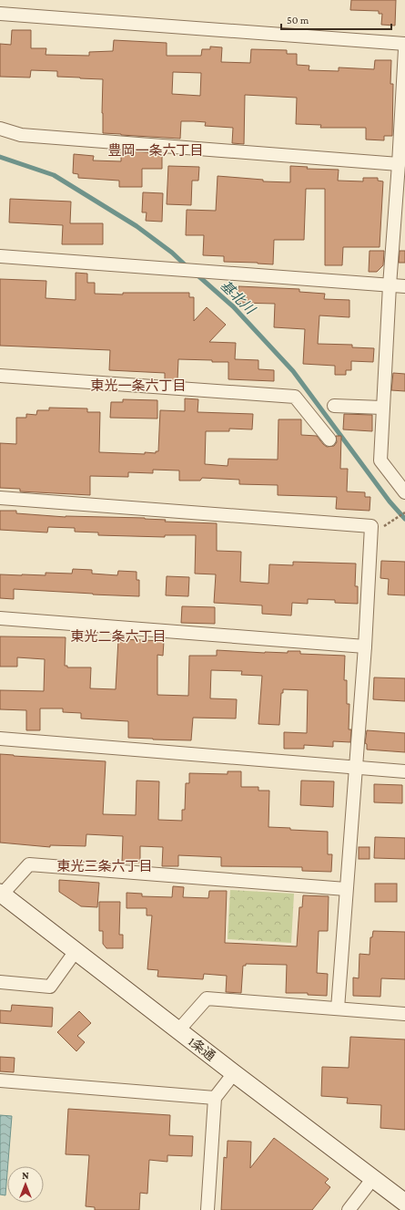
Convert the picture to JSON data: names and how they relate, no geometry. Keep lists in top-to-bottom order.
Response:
{
  "streets": {
    "main road": ["1条通"]
  },
  "districts": [
    "豊岡一条六丁目",
    "東光一条六丁目",
    "東光二条六丁目",
    "東光三条六丁目"
  ],
  "water": ["基北川"],
  "scale_bar": "50 m",
  "north": "top"
}
